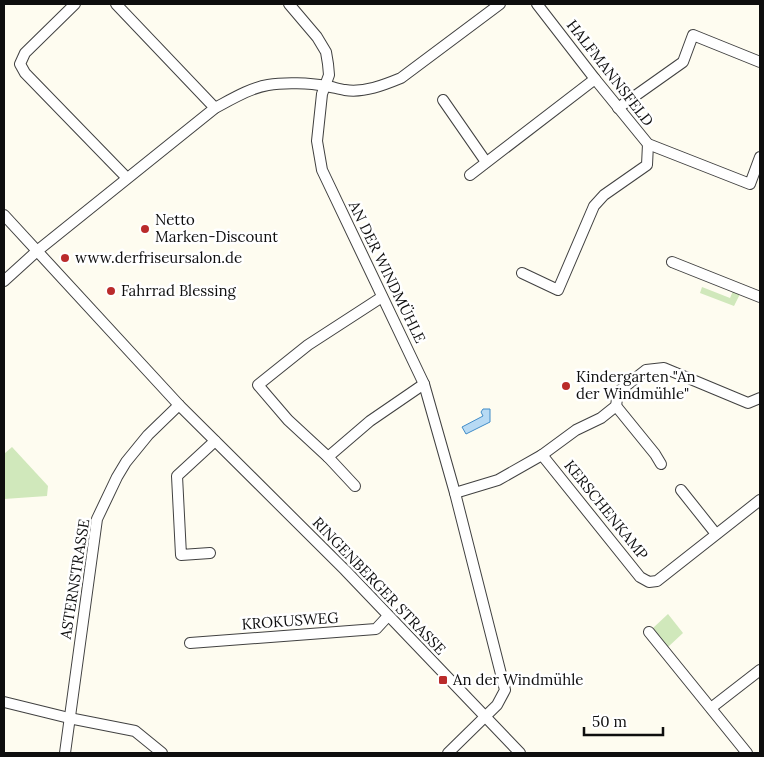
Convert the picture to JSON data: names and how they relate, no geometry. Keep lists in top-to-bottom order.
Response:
{
  "streets": {
    "street": [
      "HALFMANNSFELD",
      "AN DER WINDMÜHLE",
      "KERSCHENKAMP",
      "ASTERNSTRASSE",
      "RINGENBERGER STRASSE",
      "KROKUSWEG"
    ]
  },
  "crossings": [
    ["AN DER WINDMÜHLE", "RINGENBERGER STRASSE"],
    ["ASTERNSTRASSE", "RINGENBERGER STRASSE"],
    ["RINGENBERGER STRASSE", "KROKUSWEG"]
  ],
  "places": {
    "other": [
      "Netto Marken-Discount",
      "www.derfriseursalon.de",
      "Fahrrad Blessing",
      "Kindergarten \"An der Windmühle\""
    ],
    "transit": ["An der Windmühle"]
  },
  "scale_bar": "50 m"
}
